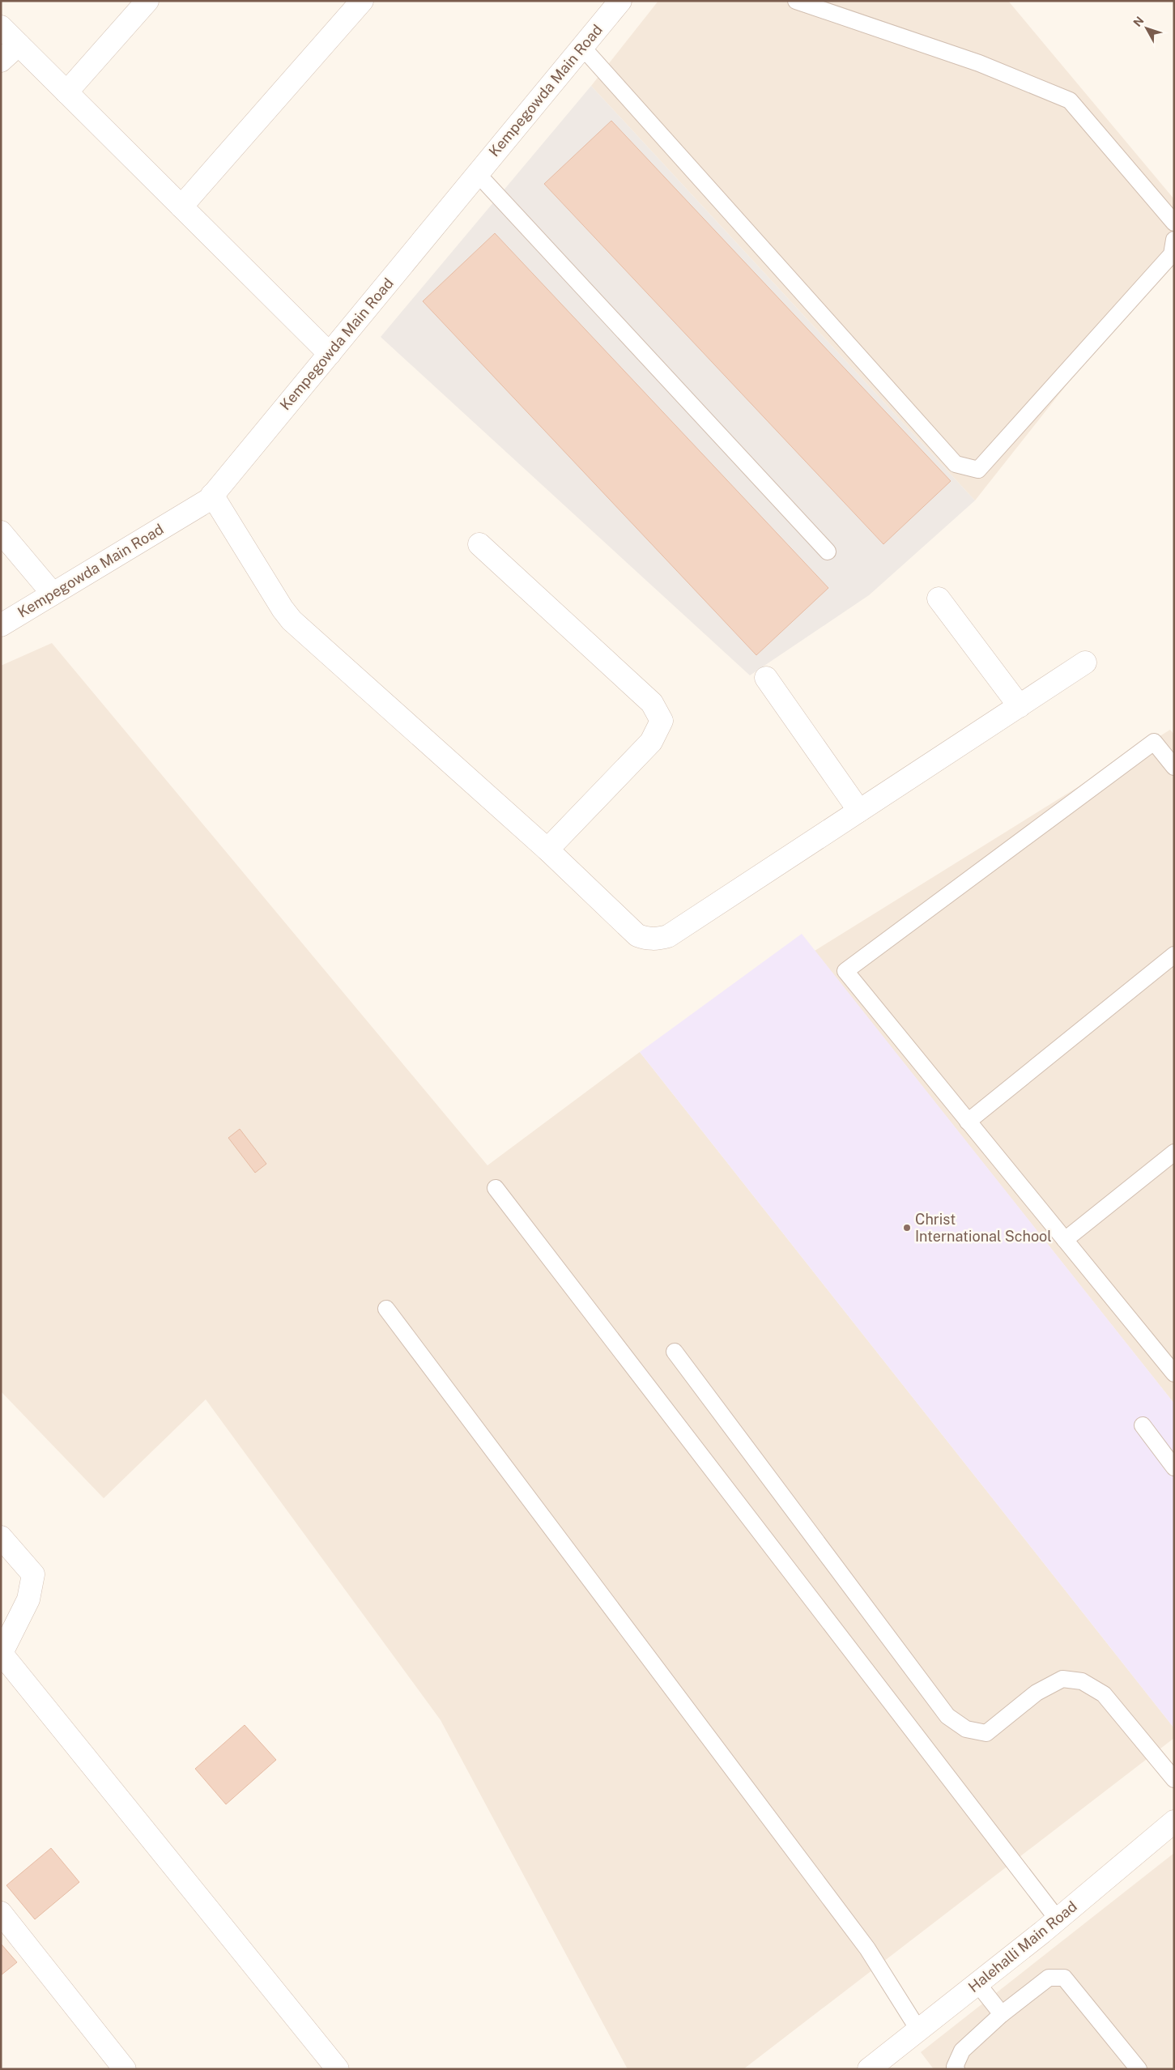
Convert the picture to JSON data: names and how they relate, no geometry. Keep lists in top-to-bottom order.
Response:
{
  "streets": {
    "street": ["Kempegowda Main Road", "Halehalli Main Road"]
  },
  "places": ["Christ International School"],
  "north": "top left"
}
